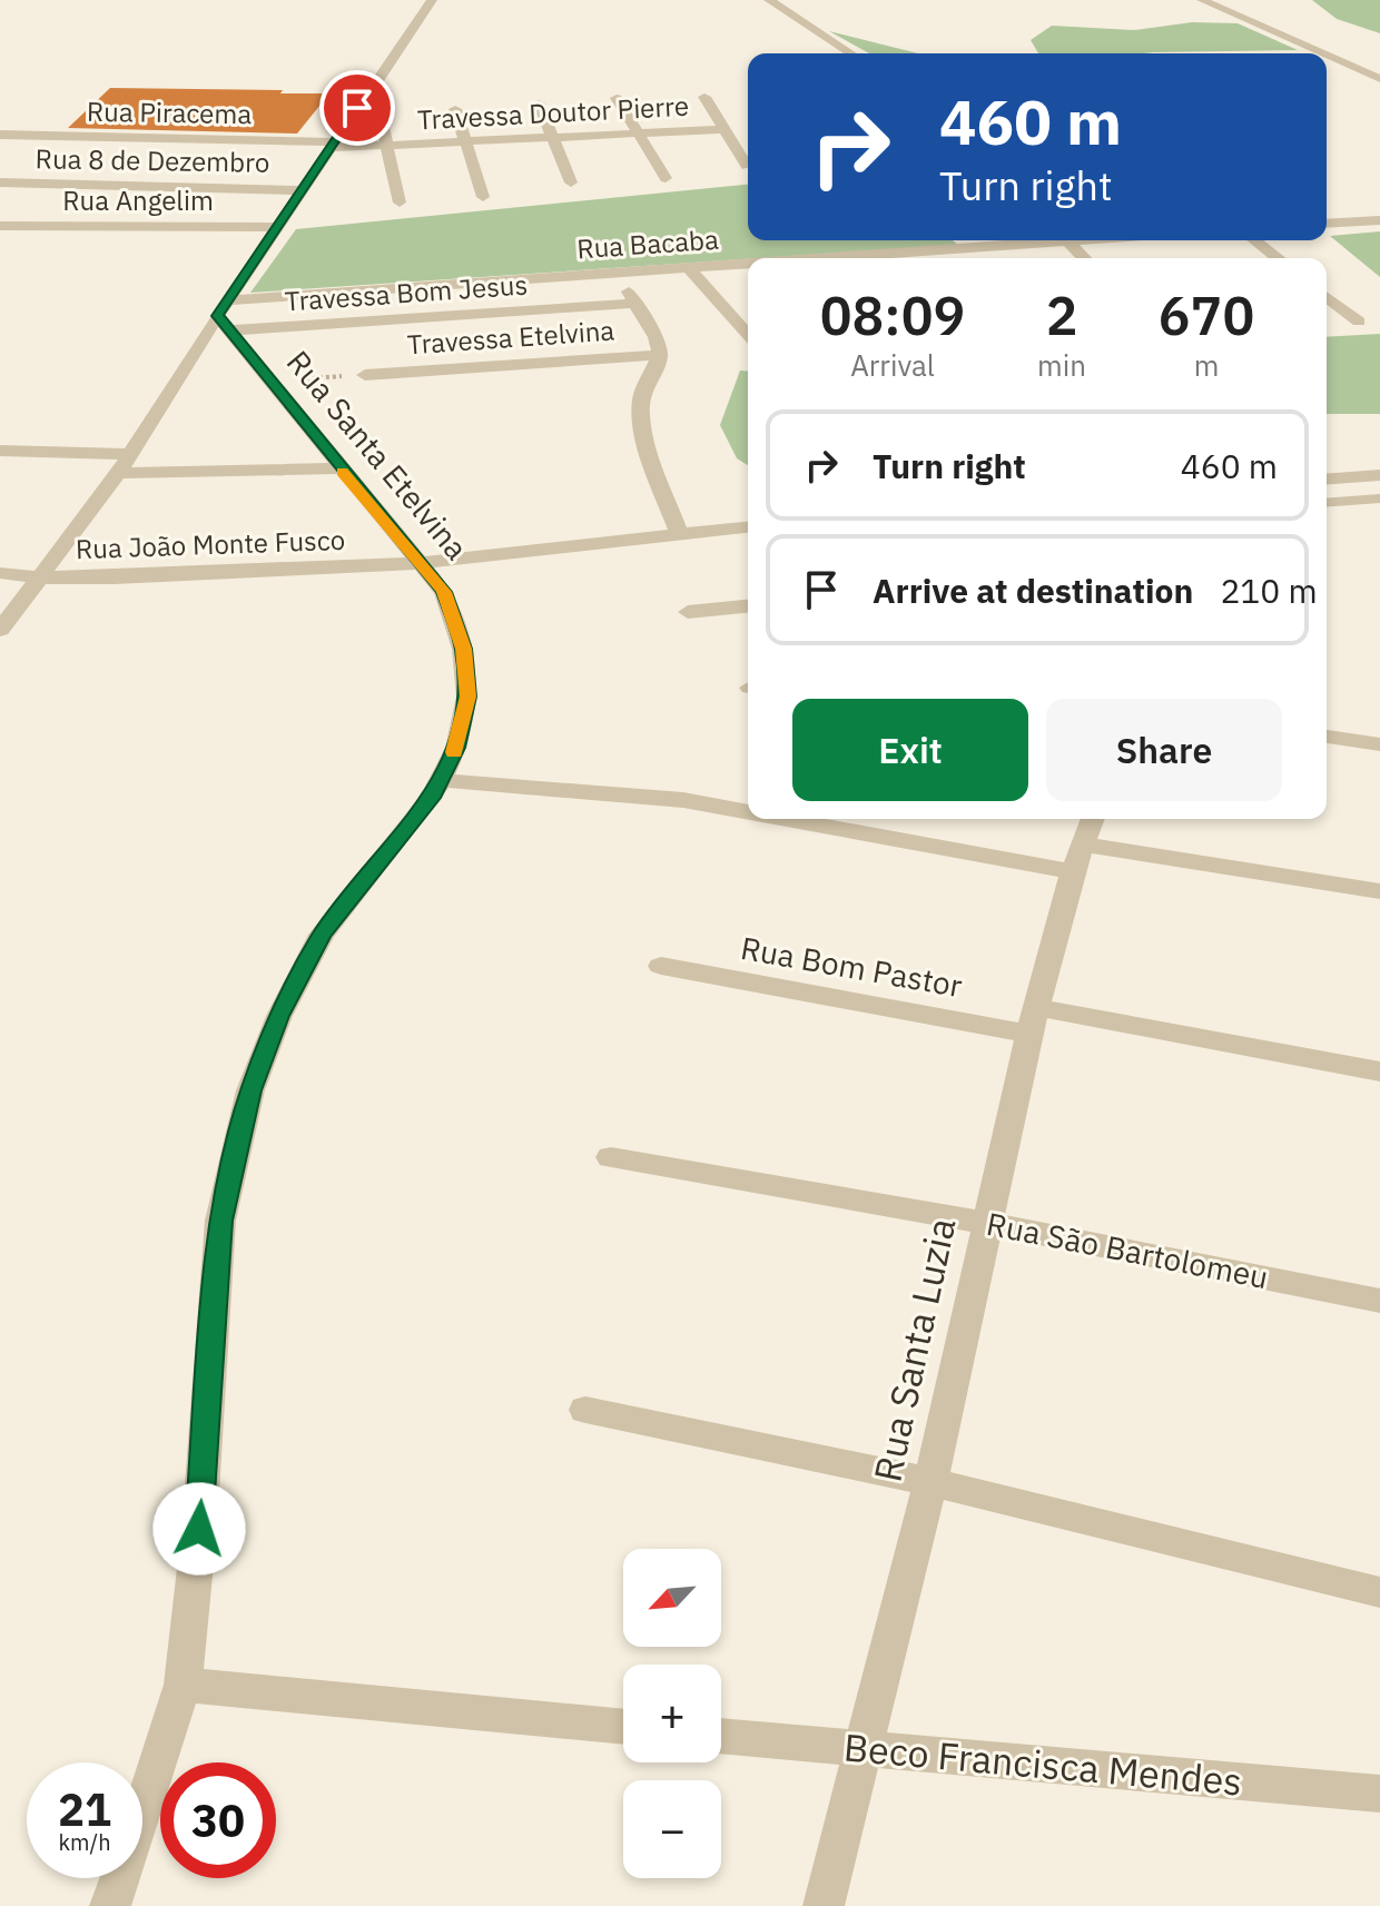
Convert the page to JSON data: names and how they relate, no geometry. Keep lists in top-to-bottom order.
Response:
{
  "streets": {
    "street": [
      "Rua Piracema",
      "Travessa Doutor Pierre",
      "Rua 8 de Dezembro",
      "Rua Angelim",
      "Rua Bacaba",
      "Travessa Bom Jesus",
      "Travessa Etelvina",
      "Rua Santa Etelvina",
      "Rua João Monte Fusco",
      "Rua Bom Pastor",
      "Rua São Bartolomeu",
      "Rua Santa Luzia",
      "Beco Francisca Mendes"
    ]
  },
  "crossings": [
    ["Rua Piracema", "Travessa Doutor Pierre"],
    ["Rua Bacaba", "Travessa Bom Jesus"],
    ["Rua Bacaba", "Rua Santa Etelvina"],
    ["Travessa Bom Jesus", "Rua Santa Etelvina"],
    ["Rua Santa Etelvina", "Rua João Monte Fusco"],
    ["Rua Bom Pastor", "Rua Santa Luzia"],
    ["Rua São Bartolomeu", "Rua Santa Luzia"],
    ["Rua Santa Luzia", "Beco Francisca Mendes"]
  ],
  "north": "bottom left",
  "page": {
    "turn": ["460 m", "Turn right"],
    "eta": [
      "08:09",
      "Arrival",
      "2",
      "min",
      "670",
      "m"
    ],
    "list": [
      {
        "name": "Turn right",
        "value": "460 m"
      },
      {
        "name": "Arrive at destination",
        "value": "210 m"
      }
    ],
    "buttons": ["Exit", "Share"],
    "map_buttons": ["+", "−"],
    "speed": "21 km/h",
    "limit": "30"
  }
}
